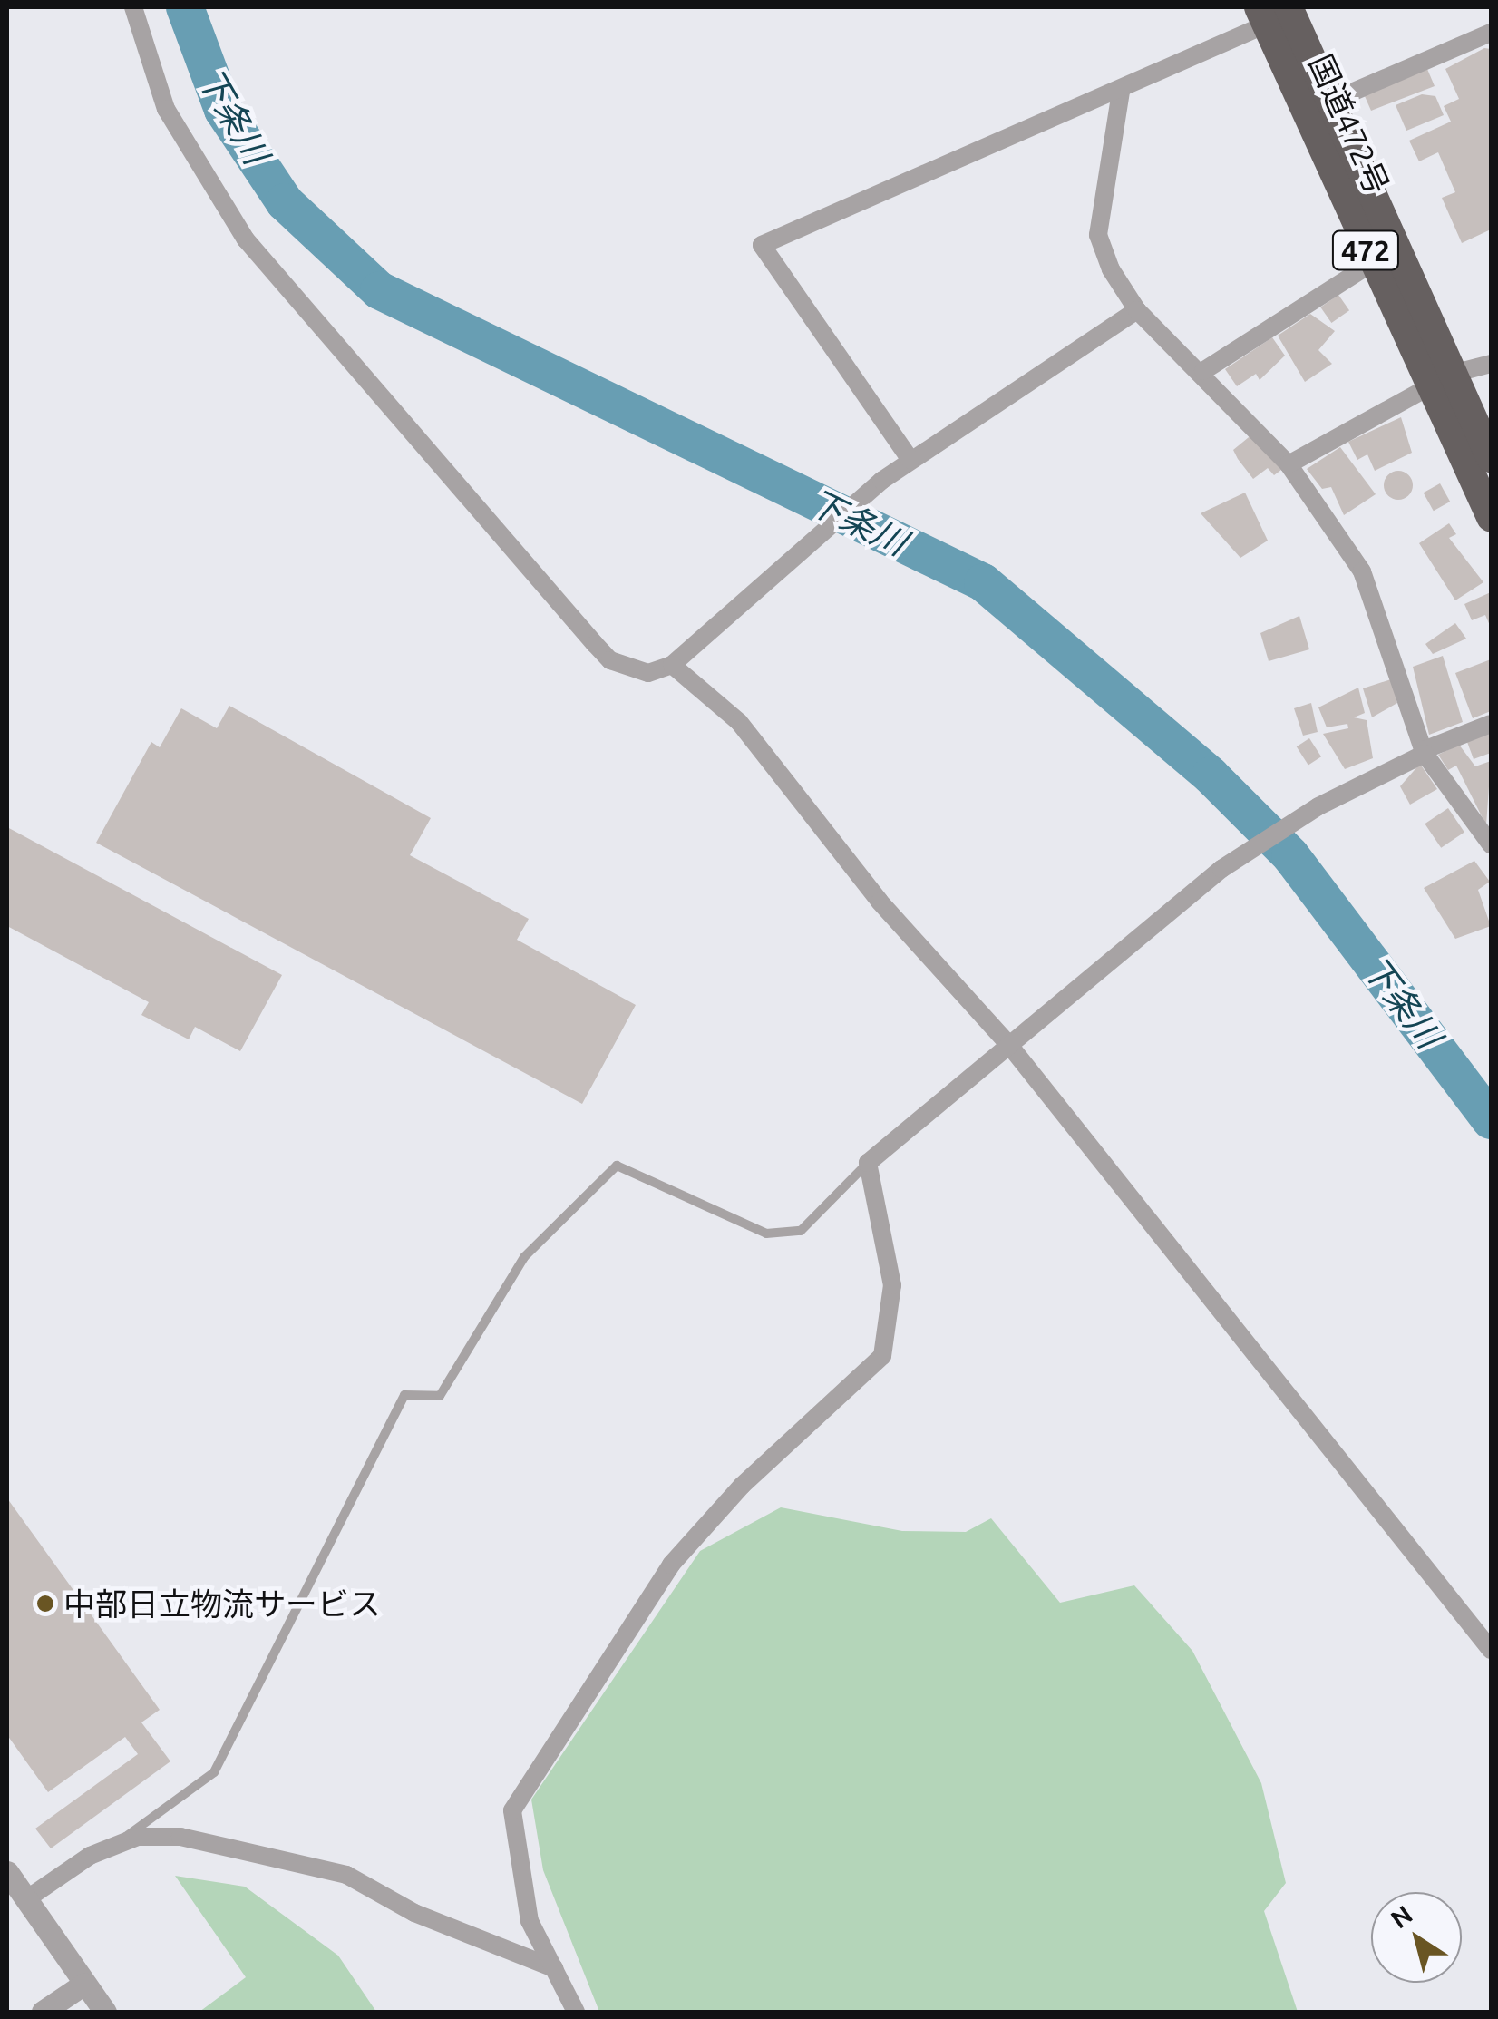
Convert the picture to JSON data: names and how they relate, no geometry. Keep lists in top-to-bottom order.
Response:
{
  "streets": {
    "highway": ["国道472号", "472"]
  },
  "water": ["下条川"],
  "places": ["中部日立物流サービス"],
  "north": "top left"
}
